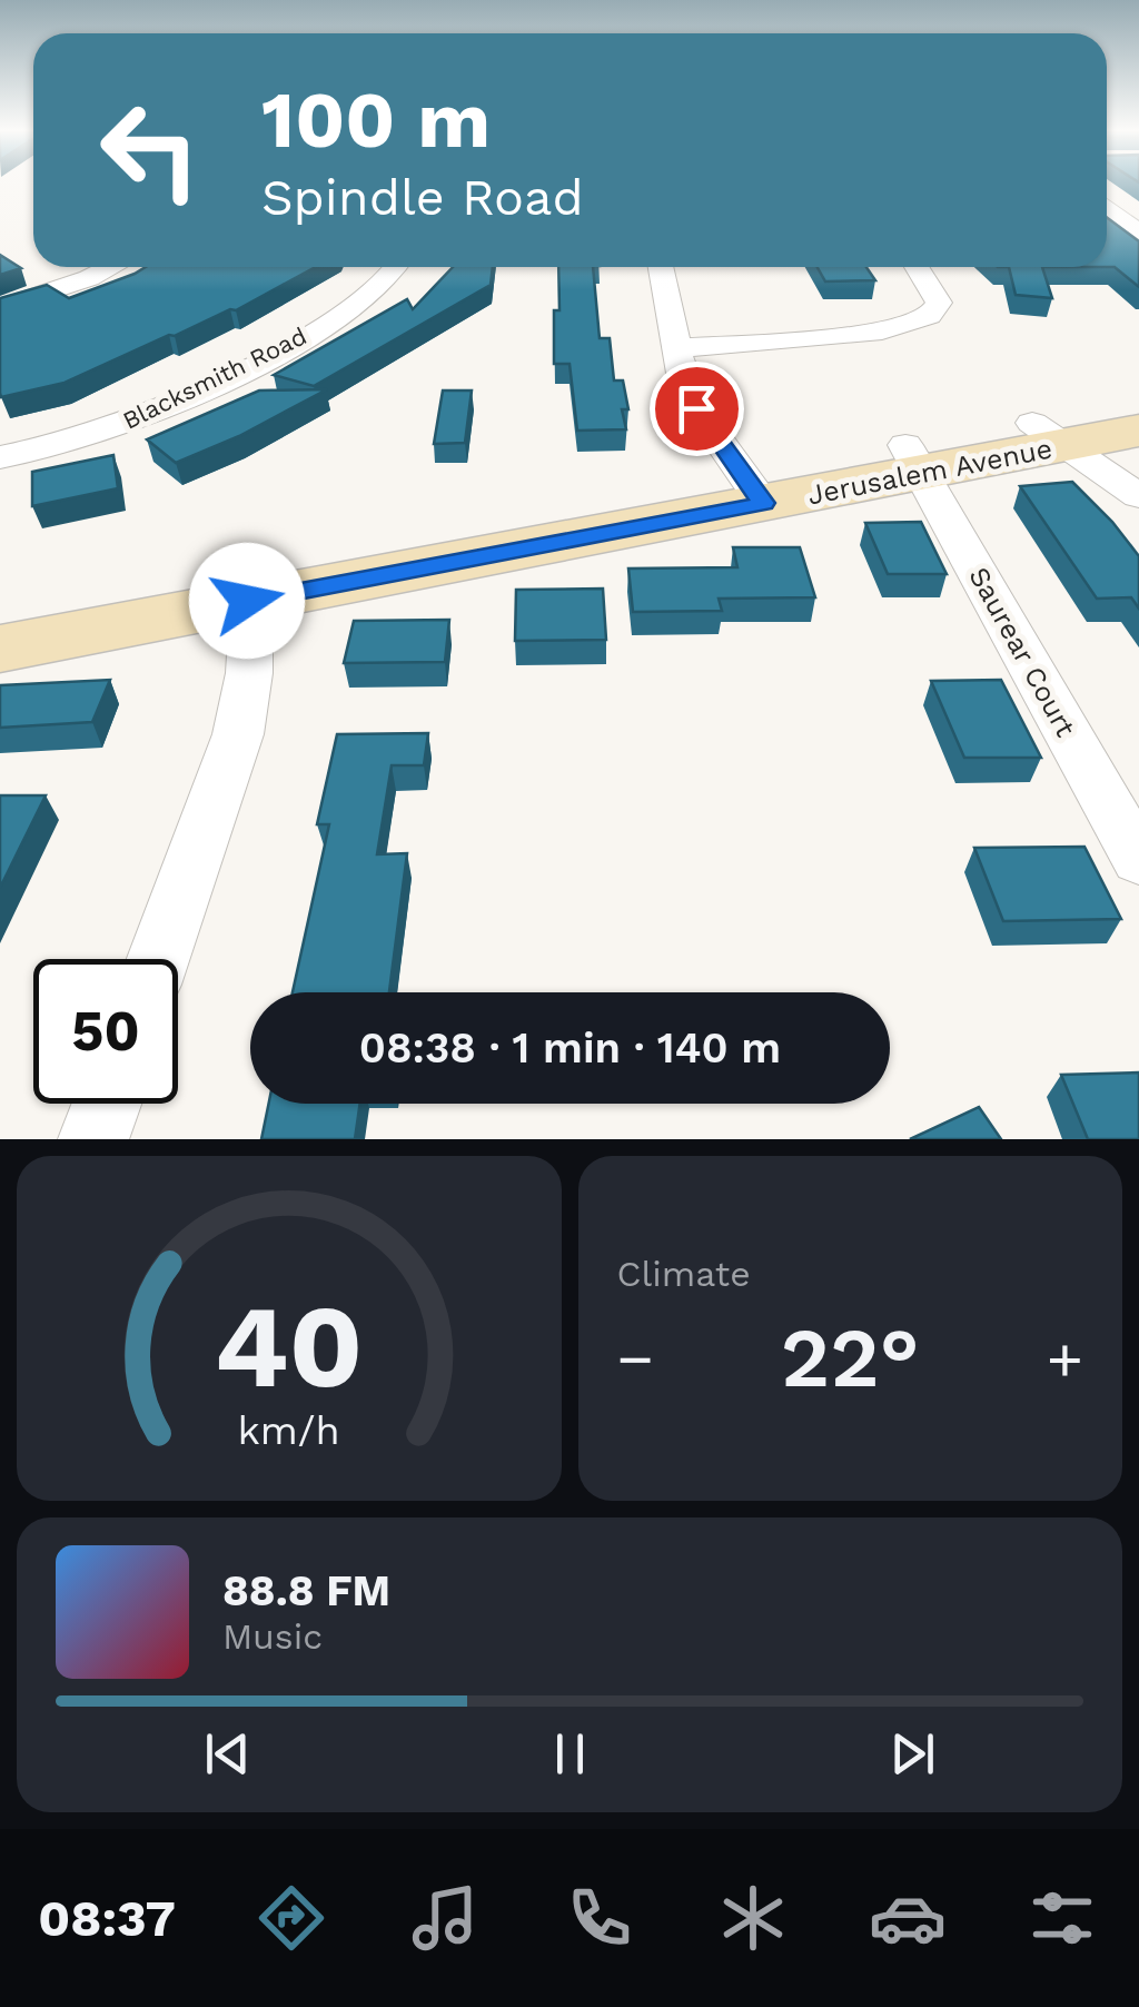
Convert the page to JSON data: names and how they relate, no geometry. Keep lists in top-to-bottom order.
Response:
{
  "streets": {
    "main road": ["Jerusalem Avenue"],
    "street": ["Blacksmith Road", "Saurear Court"]
  },
  "crossings": [
    ["Jerusalem Avenue", "Saurear Court"]
  ],
  "page": {
    "turn": ["100 m", "Spindle Road"],
    "limit": "50",
    "trip": "08:38 · 1 min · 140 m",
    "tile": "Climate",
    "heat": ["−", "22°", "+"],
    "song": ["88.8 FM", "Music"],
    "tabs": "08:37",
    "gauge": ["40", "km/h"]
  }
}
